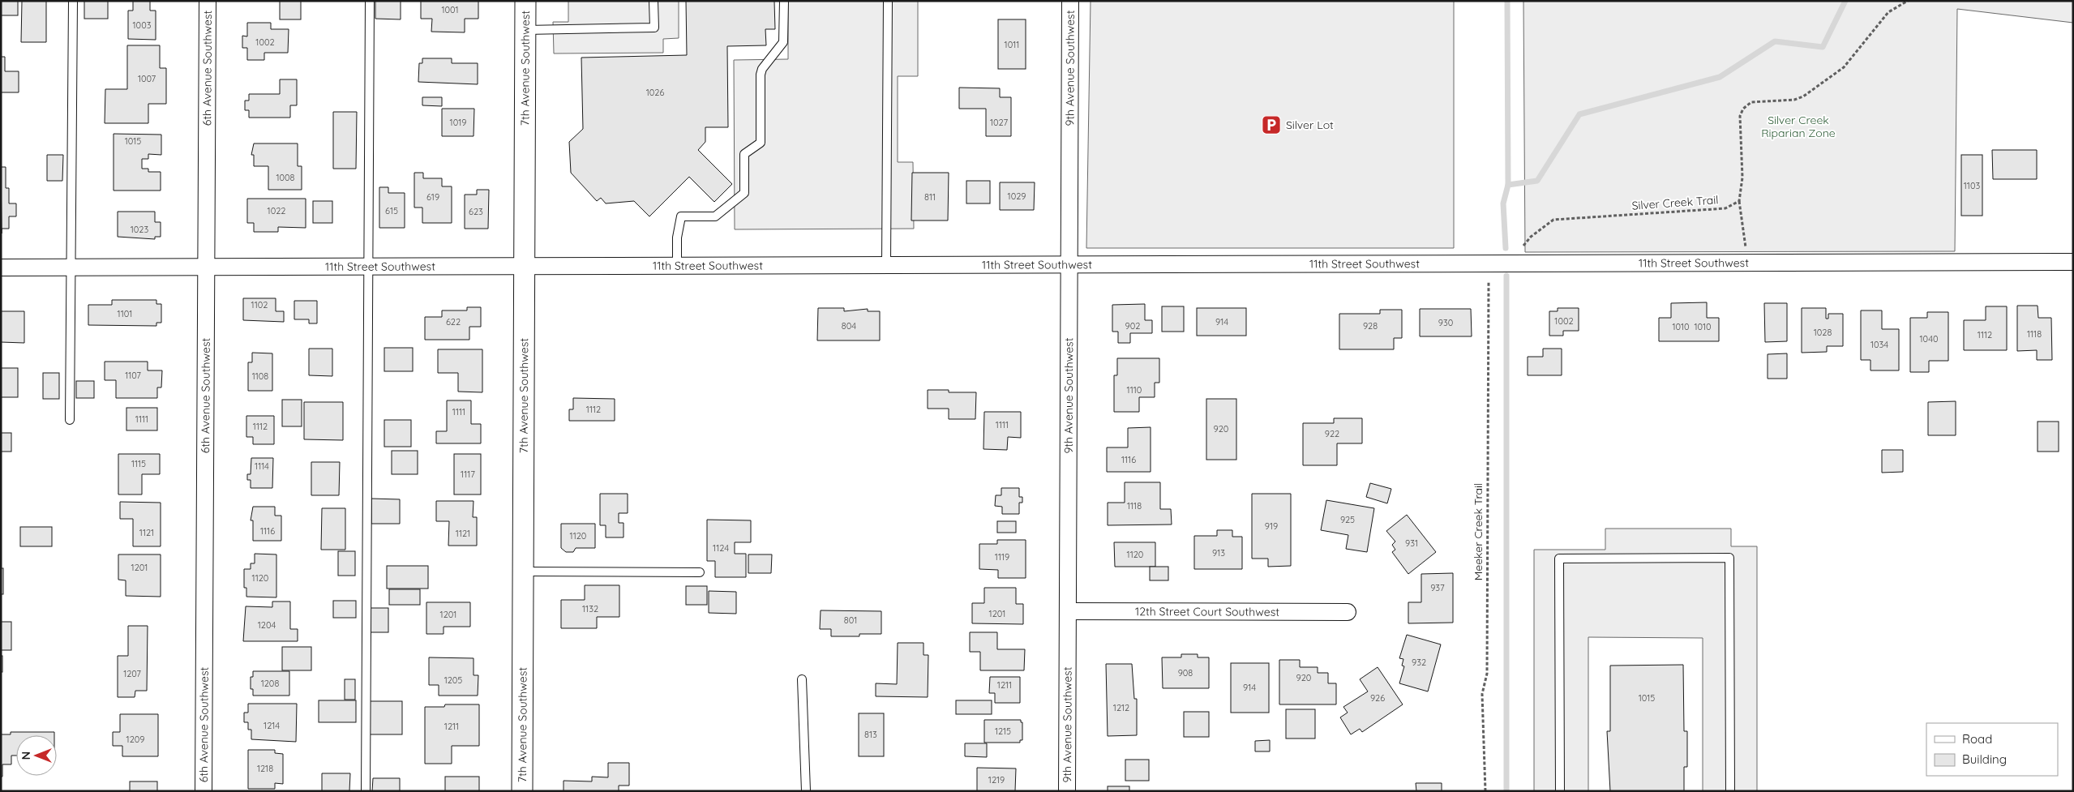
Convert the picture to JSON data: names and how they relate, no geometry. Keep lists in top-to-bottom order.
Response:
{
  "streets": {
    "street": [
      "6th Avenue Southwest",
      "7th Avenue Southwest",
      "9th Avenue Southwest",
      "11th Street Southwest",
      "12th Street Court Southwest"
    ],
    "path": ["Silver Creek Trail", "Meeker Creek Trail"]
  },
  "crossings": [
    ["6th Avenue Southwest", "11th Street Southwest"],
    ["7th Avenue Southwest", "11th Street Southwest"],
    ["9th Avenue Southwest", "11th Street Southwest"],
    ["9th Avenue Southwest", "12th Street Court Southwest"]
  ],
  "parks": ["Silver Creek Riparian Zone"],
  "places": {
    "parking": ["Silver Lot"]
  },
  "house_numbers": [
    "1001",
    "1003",
    "1002",
    "1011",
    "1007",
    "1026",
    "1019",
    "1027",
    "1015",
    "1008",
    "1103",
    "1029",
    "619",
    "811",
    "1022",
    "615",
    "623",
    "1023",
    "1102",
    "1101",
    "1002",
    "622",
    "914",
    "930",
    "804",
    "902",
    "928",
    "1010",
    "1010",
    "1028",
    "1118",
    "1112",
    "1040",
    "1034",
    "1107",
    "1108",
    "1110",
    "1112",
    "1111",
    "1111",
    "1111",
    "1112",
    "920",
    "922",
    "1116",
    "1115",
    "1114",
    "1117",
    "1118",
    "925",
    "919",
    "1116",
    "1121",
    "1121",
    "1120",
    "931",
    "1124",
    "913",
    "1120",
    "1119",
    "1201",
    "1120",
    "937",
    "1132",
    "1201",
    "1201",
    "801",
    "1204",
    "932",
    "908",
    "1207",
    "920",
    "1205",
    "1208",
    "1211",
    "914",
    "926",
    "1015",
    "1212",
    "1214",
    "1211",
    "1215",
    "813",
    "1209",
    "1218",
    "1219"
  ],
  "legend": ["Road", "Building"],
  "north": "left"
}
